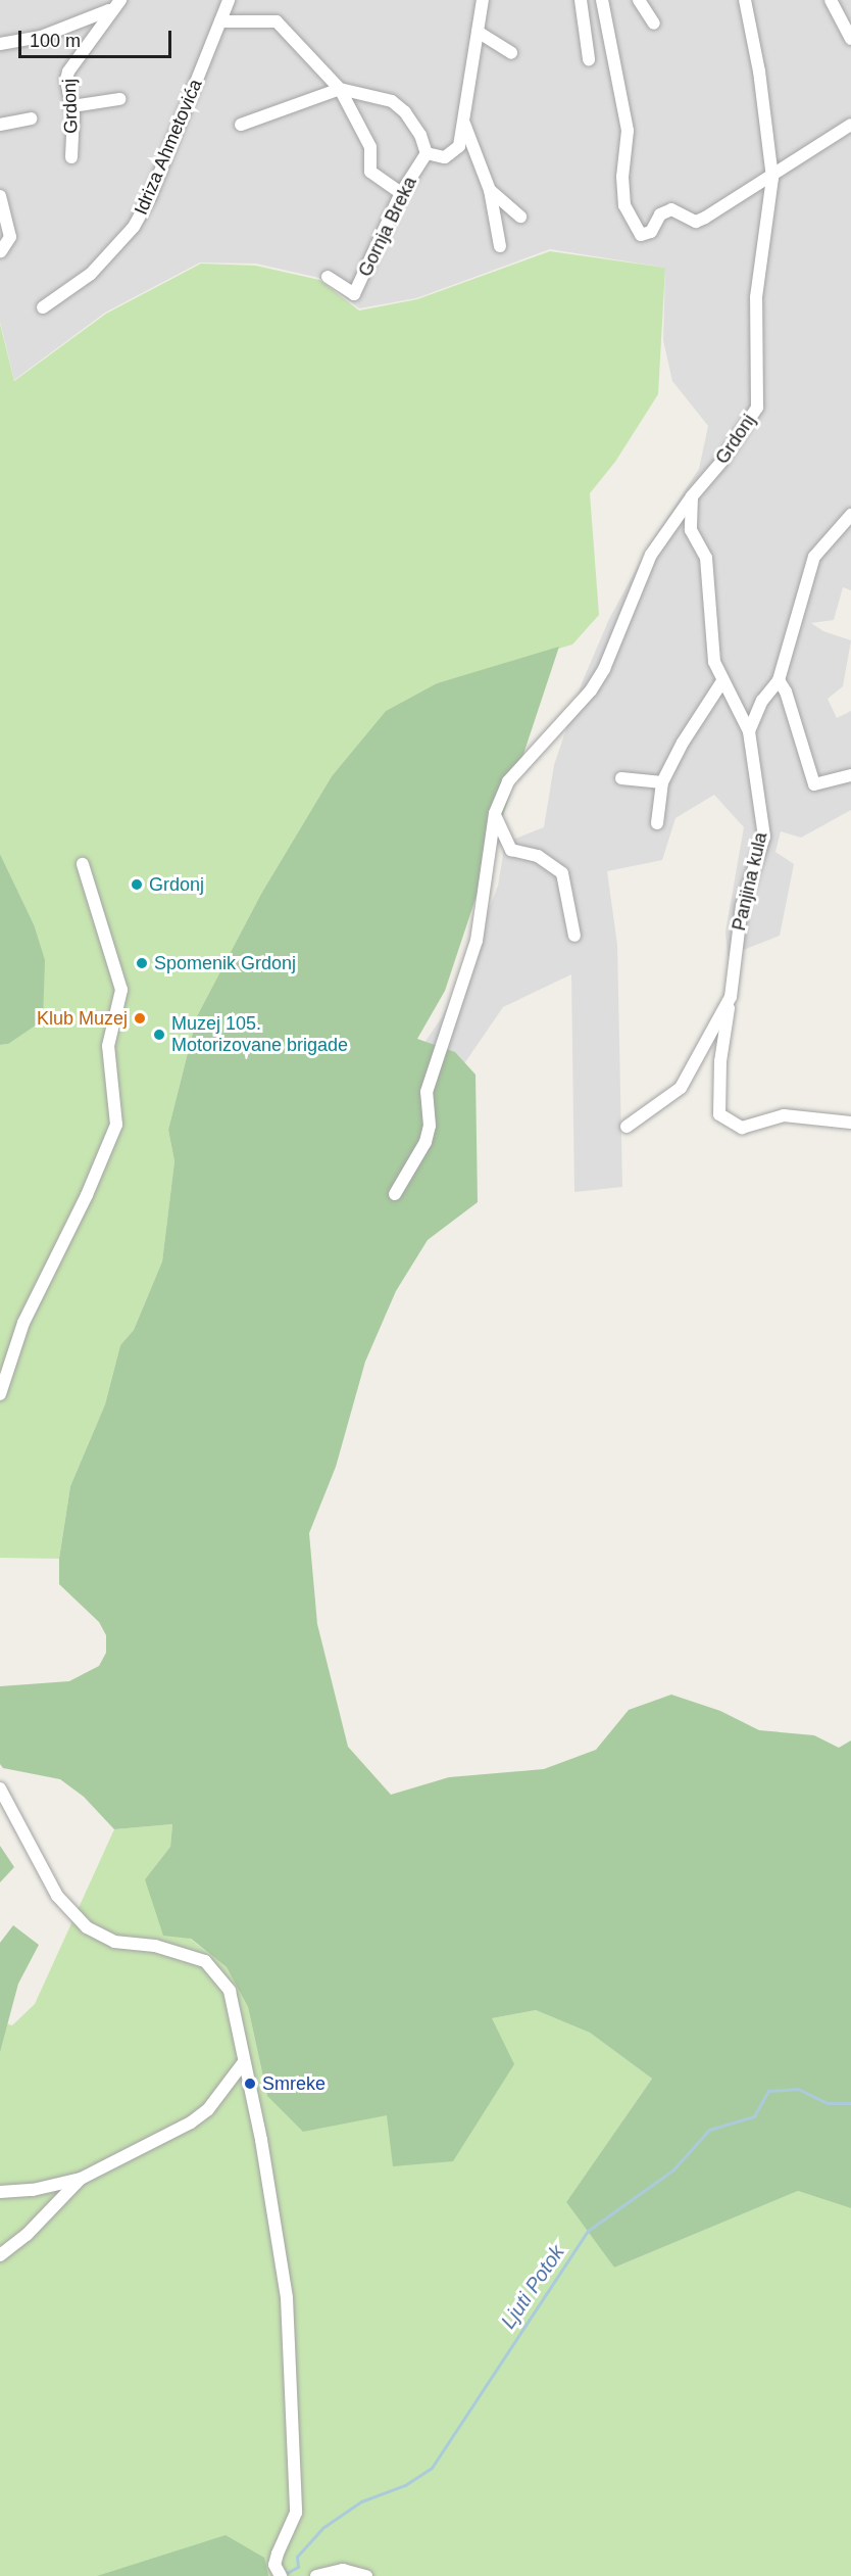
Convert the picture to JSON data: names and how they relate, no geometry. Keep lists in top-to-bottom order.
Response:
{
  "streets": {
    "street": [
      "Grdonj",
      "Idriza Ahmetovića",
      "Gornja Breka",
      "Panjina kula"
    ]
  },
  "water": ["Ljuti Potok"],
  "places": [
    "Grdonj",
    "Spomenik Grdonj",
    "Klub Muzej",
    "Muzej 105. Motorizovane brigade",
    "Smreke"
  ],
  "scale_bar": "100 m"
}
